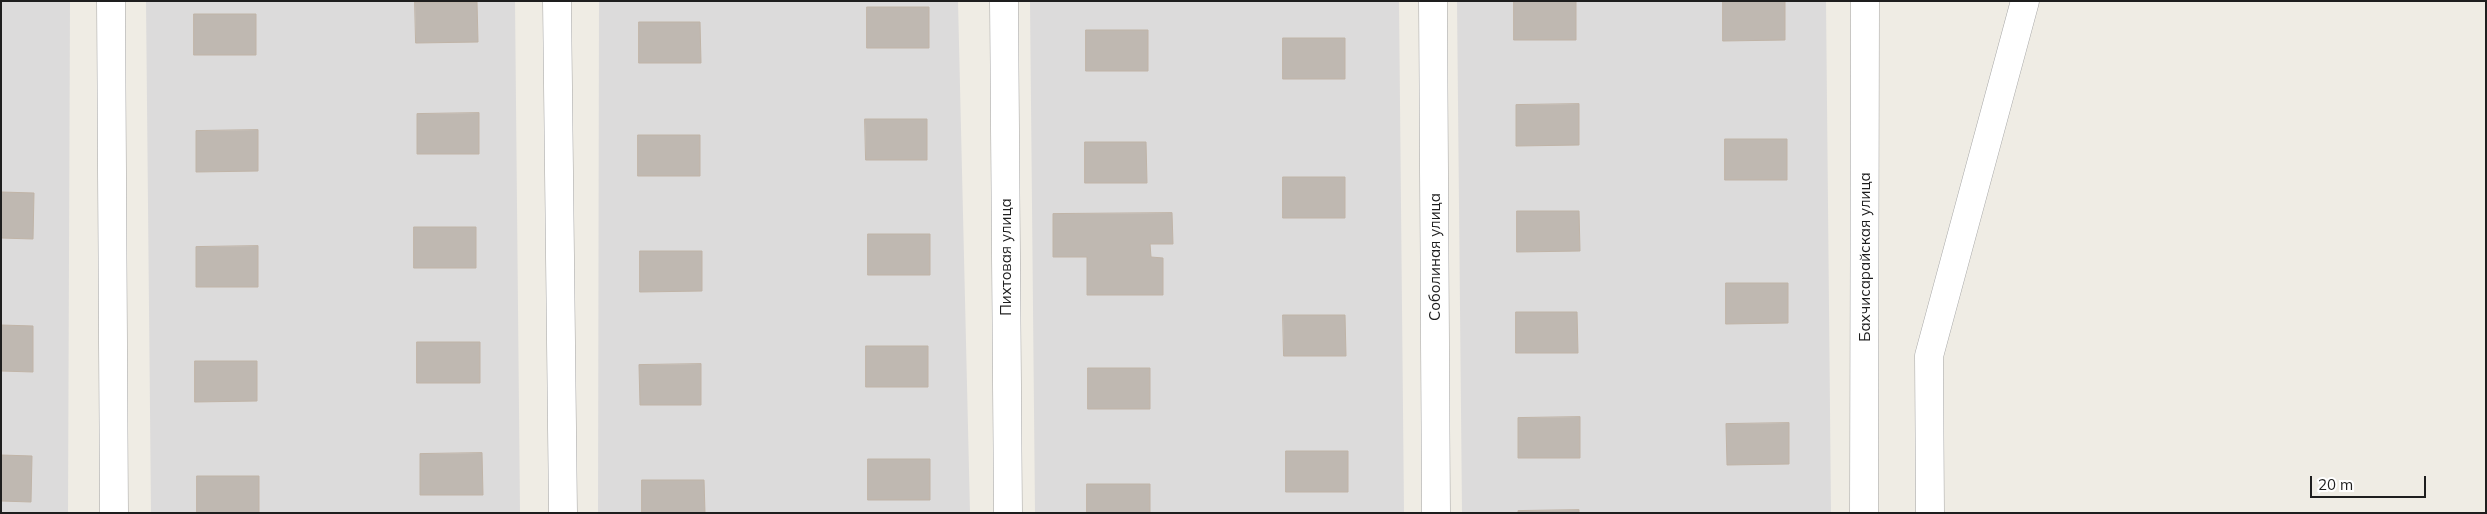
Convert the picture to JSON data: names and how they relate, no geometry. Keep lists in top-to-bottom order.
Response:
{
  "streets": {
    "street": ["Пихтовая улица", "Соболиная улица", "Бахчисарайская улица"]
  },
  "scale_bar": "20 m"
}
